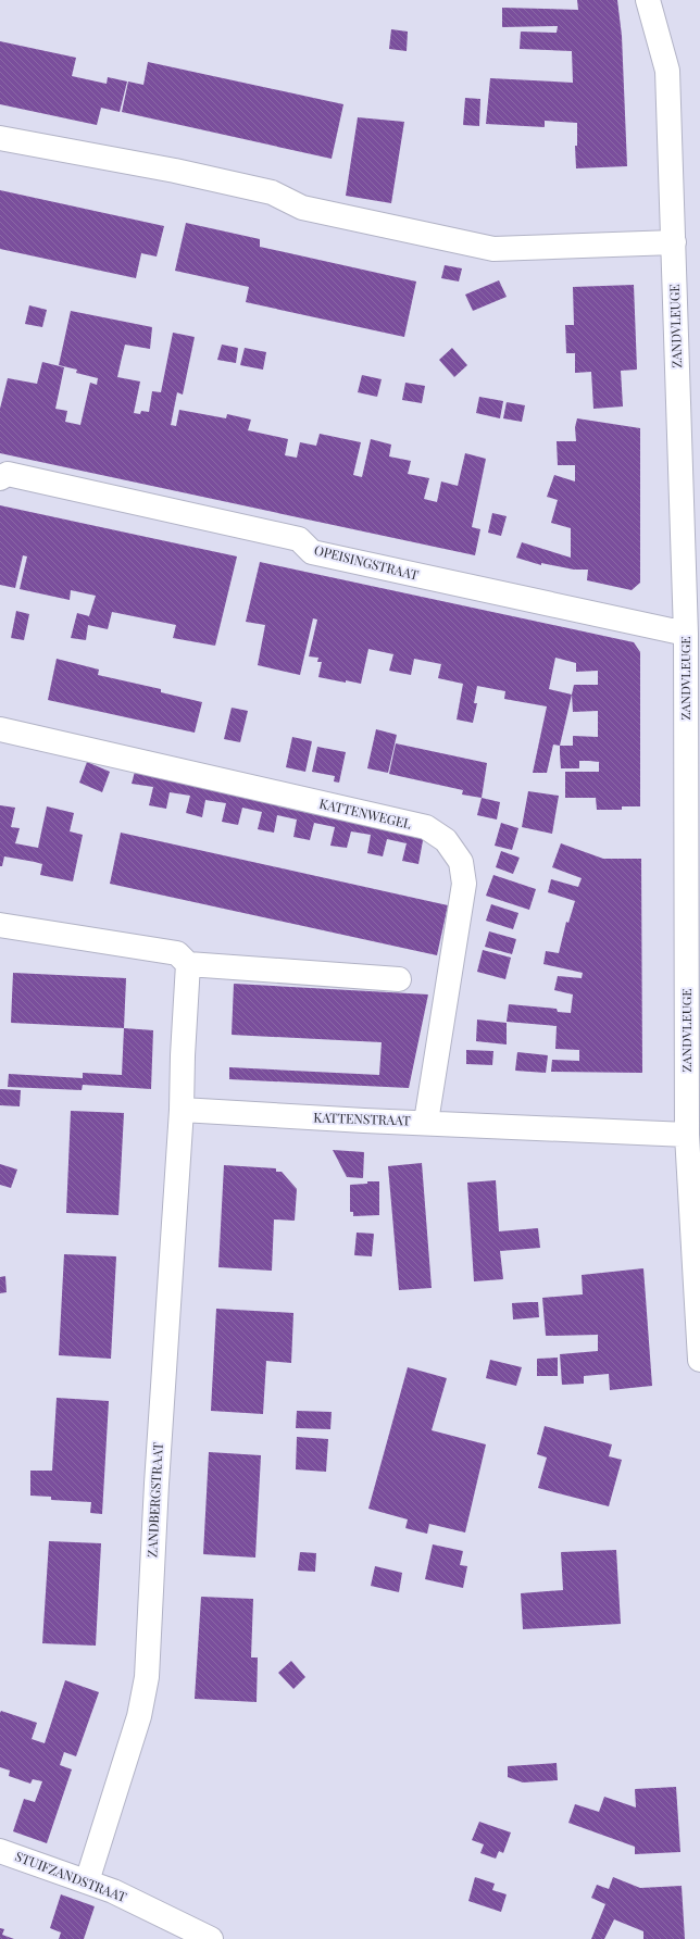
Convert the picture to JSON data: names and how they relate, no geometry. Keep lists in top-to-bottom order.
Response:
{
  "streets": {
    "street": [
      "ZANDVLEUGE",
      "OPEISINGSTRAAT",
      "KATTENWEGEL",
      "KATTENSTRAAT",
      "ZANDBERGSTRAAT",
      "STUIFZANDSTRAAT"
    ]
  },
  "crossings": [
    ["ZANDVLEUGE", "OPEISINGSTRAAT"],
    ["ZANDVLEUGE", "KATTENSTRAAT"],
    ["KATTENWEGEL", "KATTENSTRAAT"],
    ["KATTENSTRAAT", "ZANDBERGSTRAAT"],
    ["ZANDBERGSTRAAT", "STUIFZANDSTRAAT"]
  ]
}
